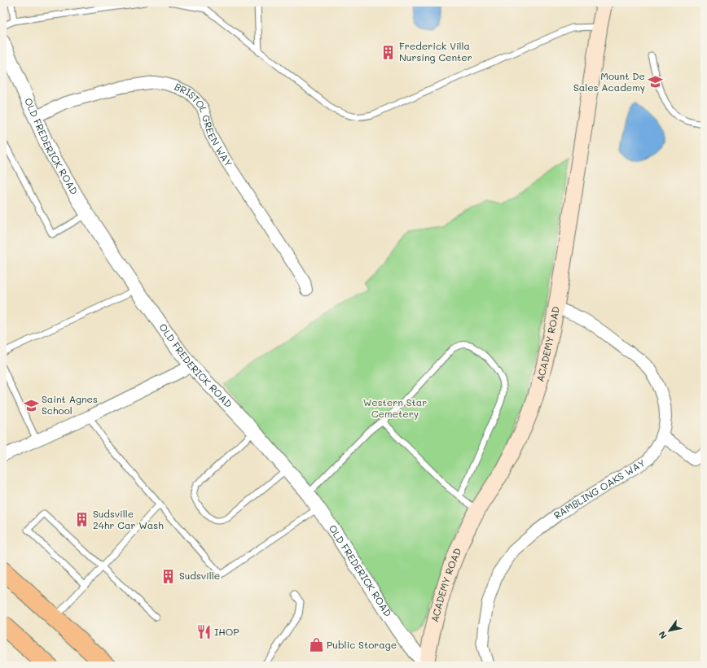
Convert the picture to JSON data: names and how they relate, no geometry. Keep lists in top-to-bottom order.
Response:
{
  "streets": {
    "main road": ["ACADEMY ROAD"],
    "street": ["BRISTOL GREEN WAY", "OLD FREDERICK ROAD", "RAMBLING OAKS WAY"]
  },
  "crossings": [
    ["BRISTOL GREEN WAY", "OLD FREDERICK ROAD"],
    ["OLD FREDERICK ROAD", "ACADEMY ROAD"],
    ["ACADEMY ROAD", "RAMBLING OAKS WAY"]
  ],
  "parks": ["Western Star Cemetery"],
  "places": {
    "building": ["Frederick Villa Nursing Center", "Sudsville 24hr Car Wash", "Sudsville"],
    "school or university": ["Mount De Sales Academy", "Saint Agnes School"],
    "restaurant": ["IHOP"],
    "shop": ["Public Storage"]
  },
  "north": "bottom left"
}
